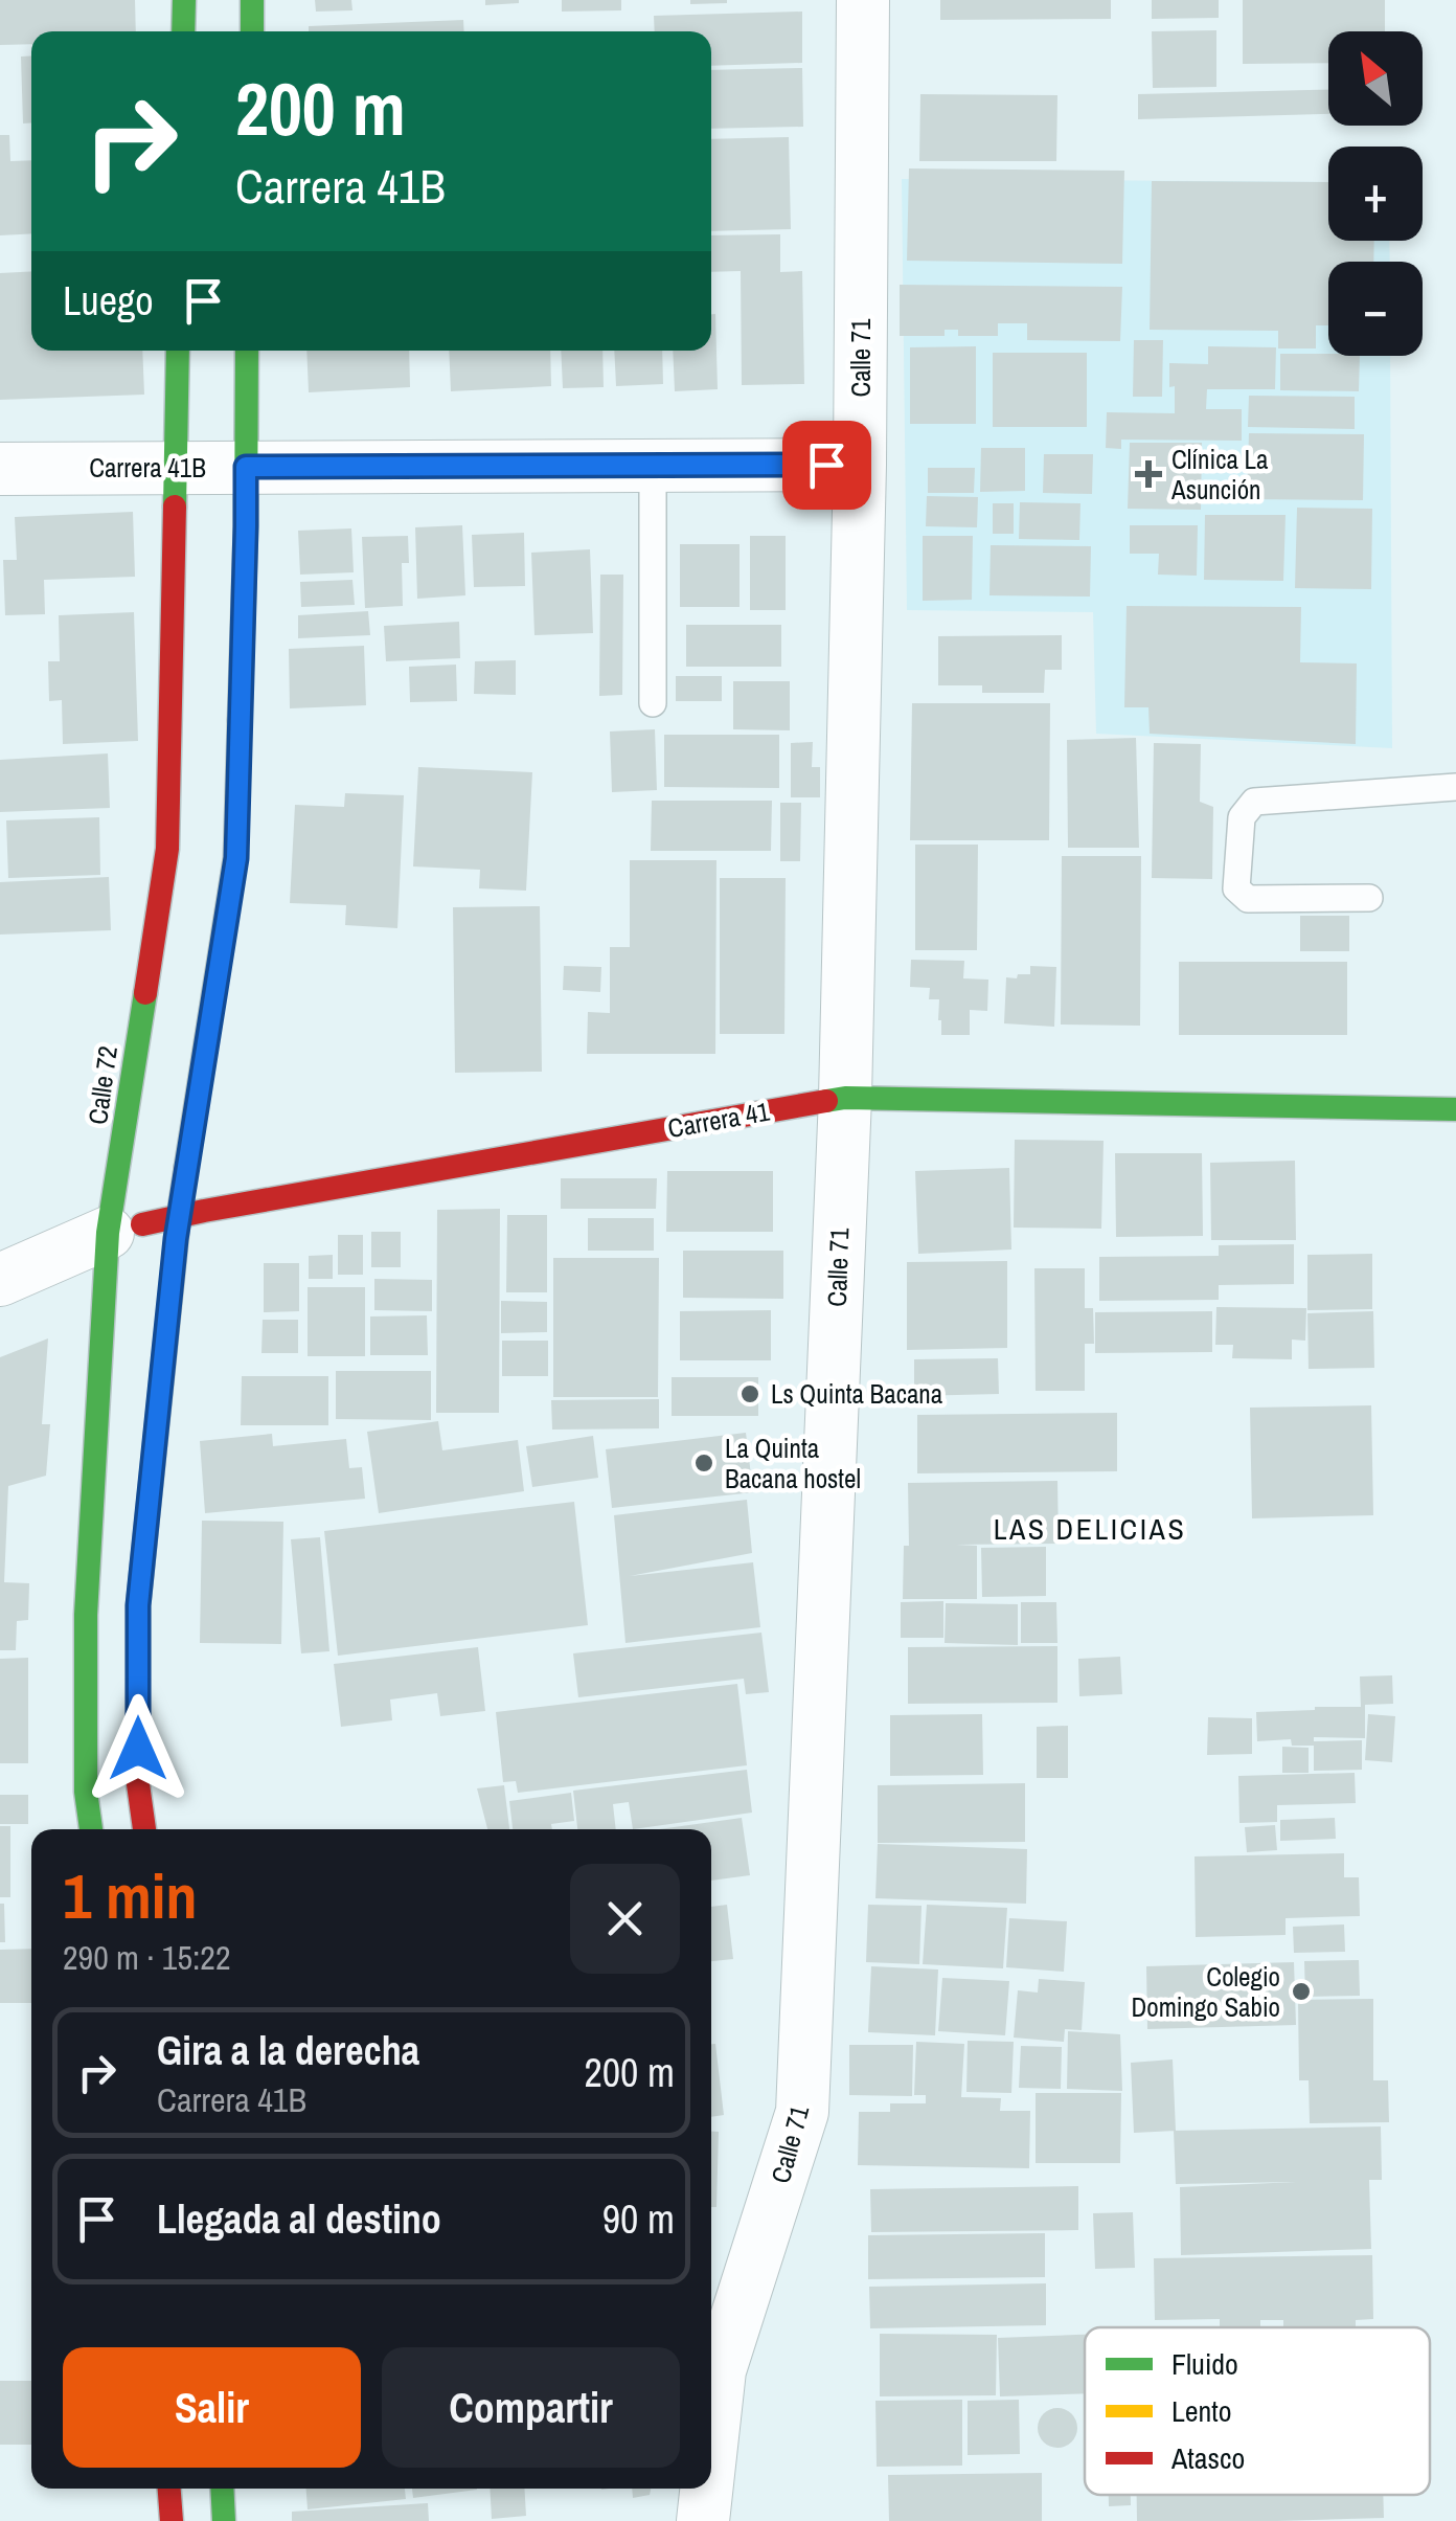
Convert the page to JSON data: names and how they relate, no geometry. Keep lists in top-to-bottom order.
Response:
{
  "streets": {
    "main road": ["Calle 72", "Carrera 41"],
    "street": ["Calle 71", "Carrera 41B"]
  },
  "crossings": [
    ["Calle 71", "Carrera 41B"],
    ["Calle 71", "Carrera 41"],
    ["Carrera 41B", "Calle 72"],
    ["Calle 72", "Carrera 41"]
  ],
  "districts": ["LAS DELICIAS"],
  "places": {
    "health": ["Clínica La Asunción"],
    "other": ["Ls Quinta Bacana", "La Quinta Bacana hostel", "Colegio Domingo Sabio"]
  },
  "legend": ["Fluido", "Lento", "Atasco"],
  "north": "top left",
  "page": {
    "map_buttons": ["+", "−"],
    "turn": ["200 m", "Carrera 41B"],
    "then": "Luego",
    "heading": ["1 min", "290 m · 15:22"],
    "list": [
      {
        "name": "Gira a la derecha",
        "note": "Carrera 41B",
        "value": "200 m"
      },
      {
        "name": "Llegada al destino",
        "value": "90 m"
      }
    ],
    "buttons": ["Salir", "Compartir"]
  }
}
